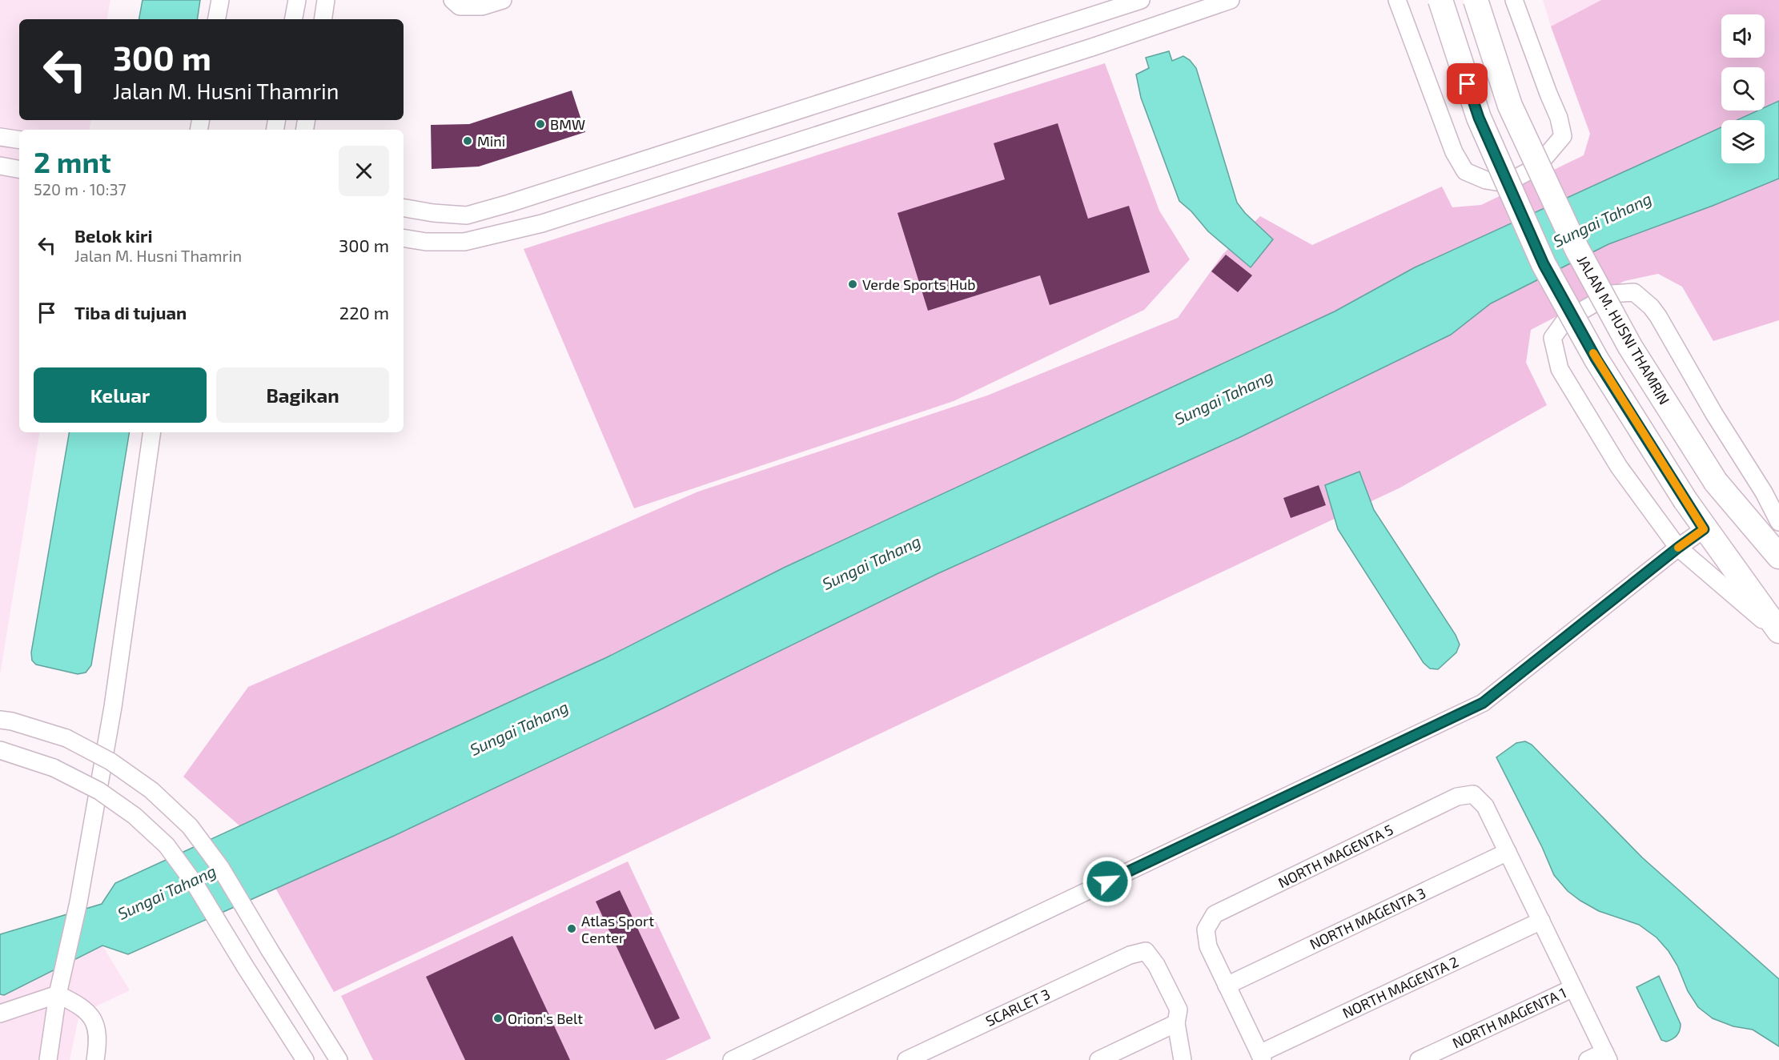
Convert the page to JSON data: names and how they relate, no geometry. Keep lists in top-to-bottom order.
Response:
{
  "streets": {
    "main road": ["JALAN M. HUSNI THAMRIN"],
    "street": [
      "NORTH MAGENTA 5",
      "NORTH MAGENTA 3",
      "NORTH MAGENTA 2",
      "SCARLET 3",
      "NORTH MAGENTA 1"
    ]
  },
  "crossings": [
    ["NORTH MAGENTA 5", "NORTH MAGENTA 3"]
  ],
  "water": ["Sungai Tahang"],
  "places": [
    "BMW",
    "Mini",
    "Verde Sports Hub",
    "Atlas Sport Center",
    "Orion's Belt"
  ],
  "page": {
    "turn": ["300 m", "Jalan M. Husni Thamrin"],
    "heading": ["2 mnt", "520 m · 10:37"],
    "list": [
      {
        "name": "Belok kiri",
        "note": "Jalan M. Husni Thamrin",
        "value": "300 m"
      },
      {
        "name": "Tiba di tujuan",
        "value": "220 m"
      }
    ],
    "buttons": ["Keluar", "Bagikan"]
  }
}
